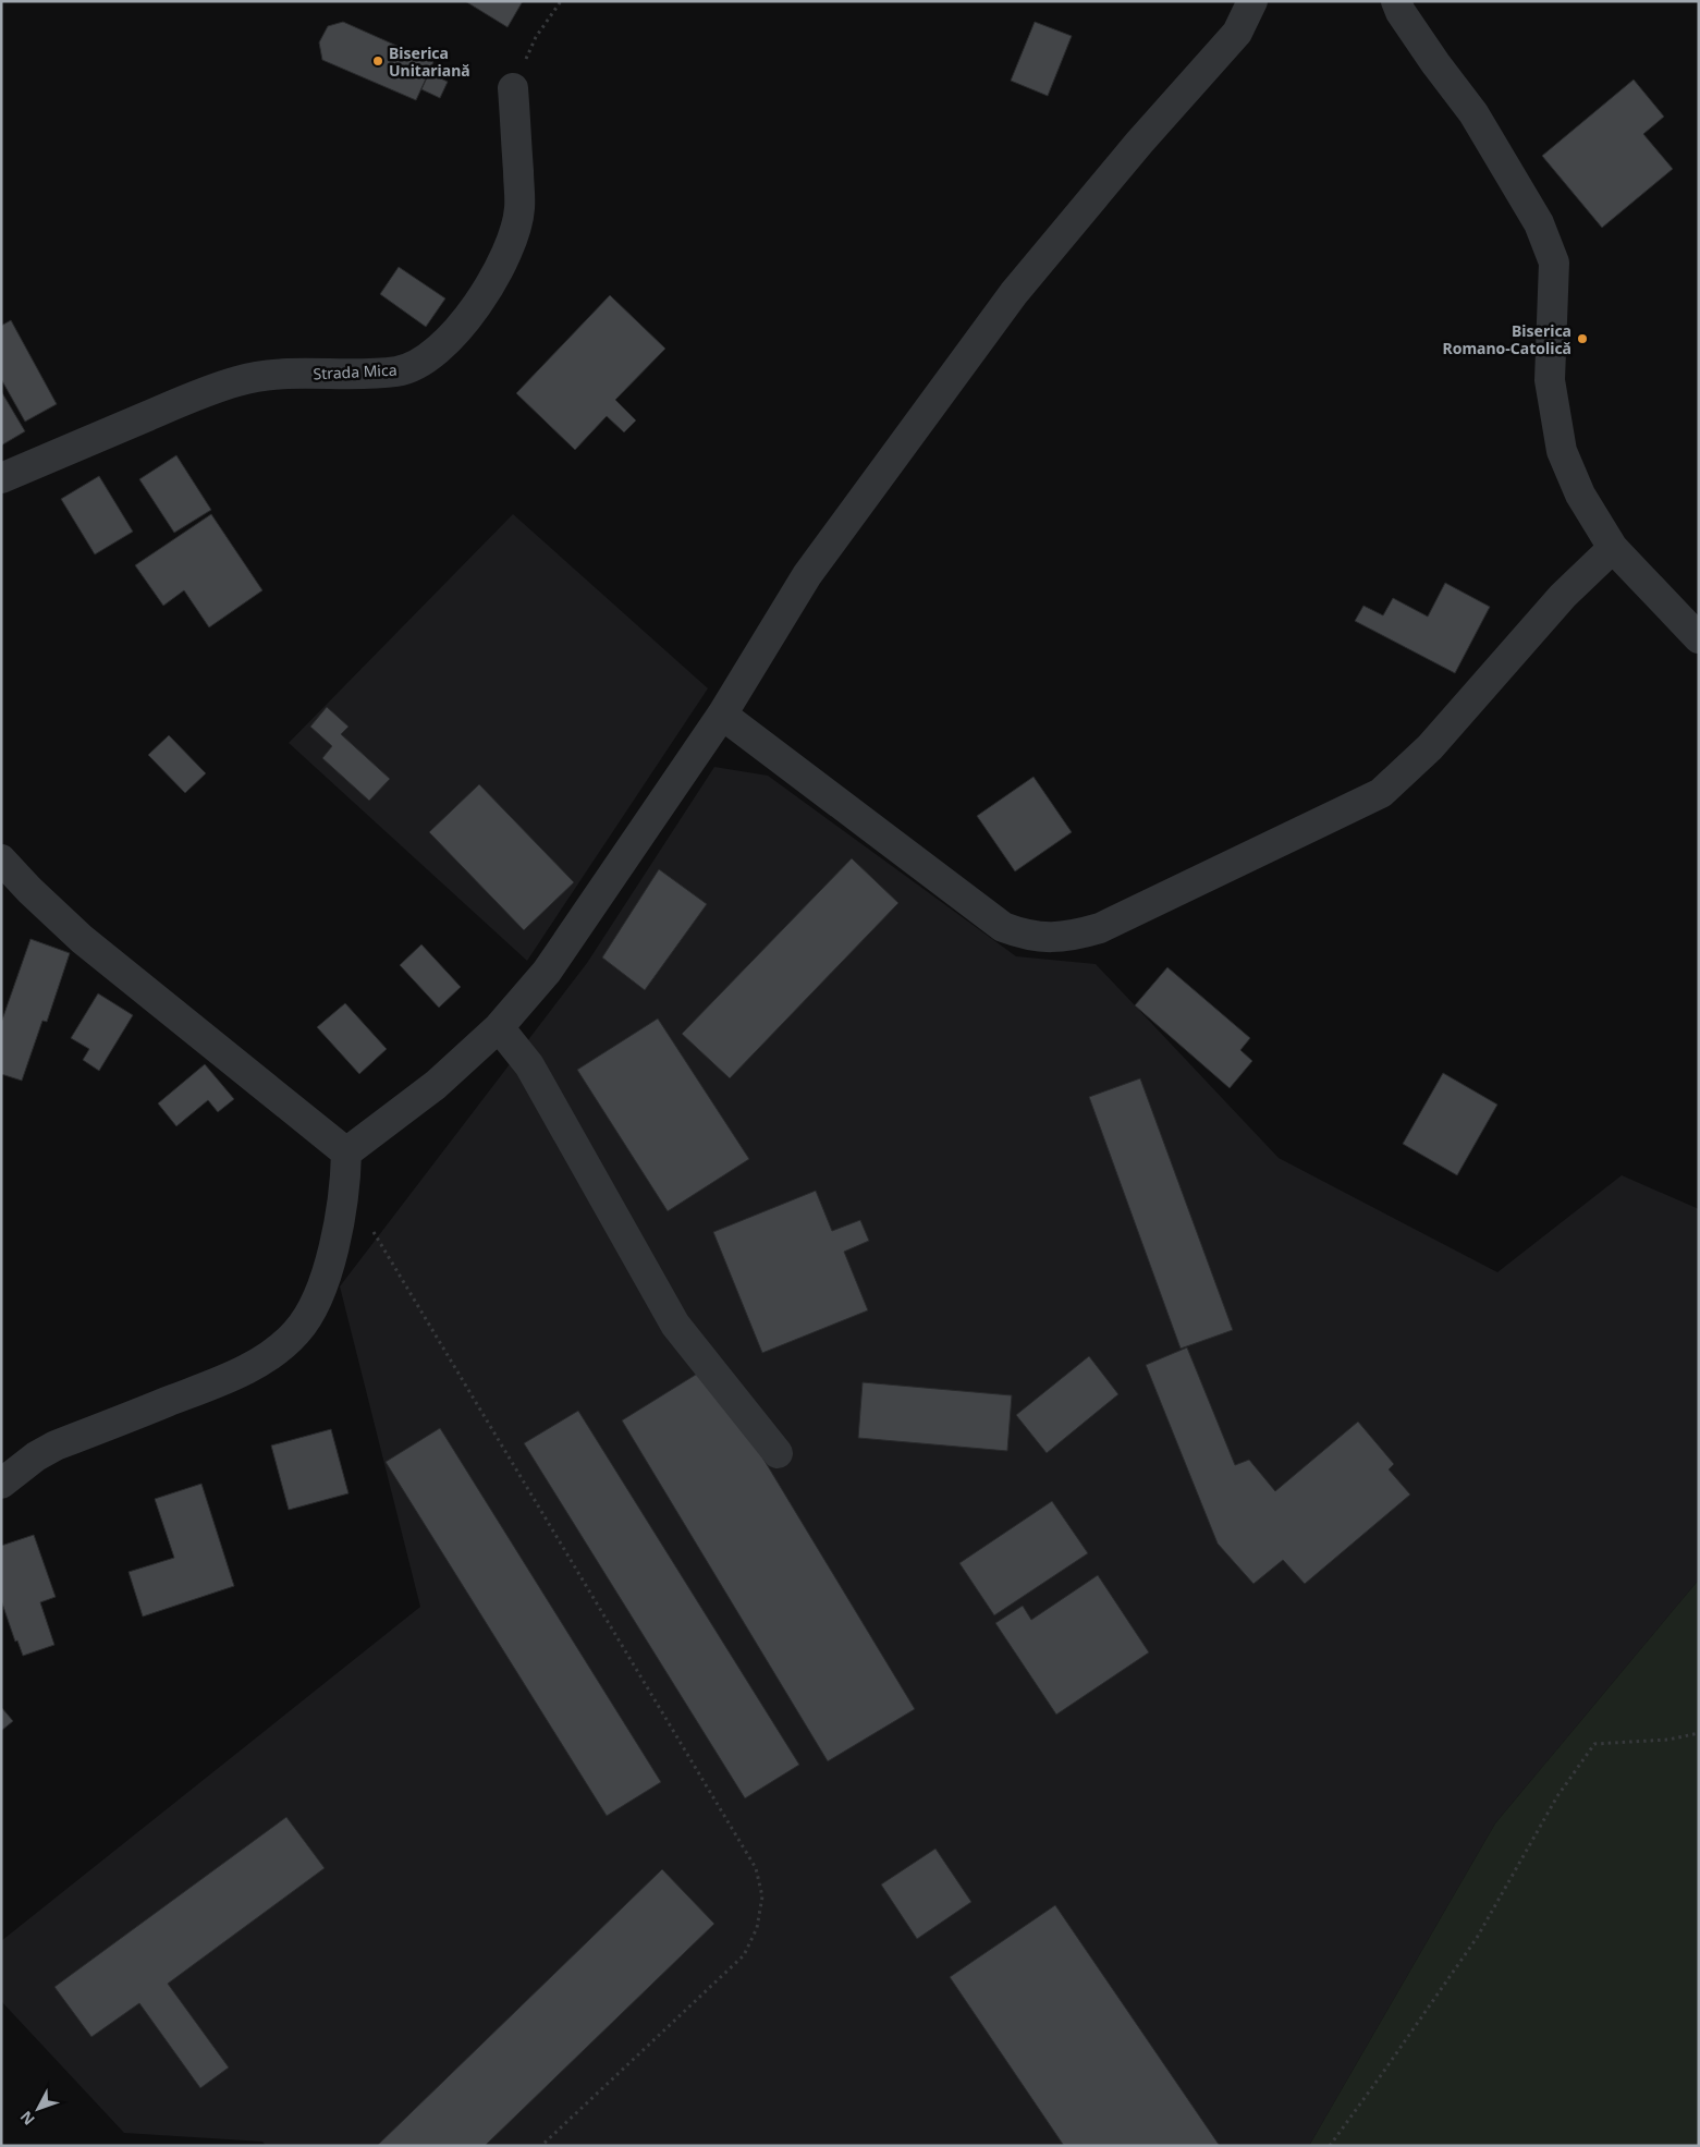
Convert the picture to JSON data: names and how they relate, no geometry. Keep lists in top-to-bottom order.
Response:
{
  "streets": {
    "street": ["Strada Mica"]
  },
  "places": ["Biserica Unitariană", "Biserica Romano-Catolică"],
  "north": "bottom left"
}
